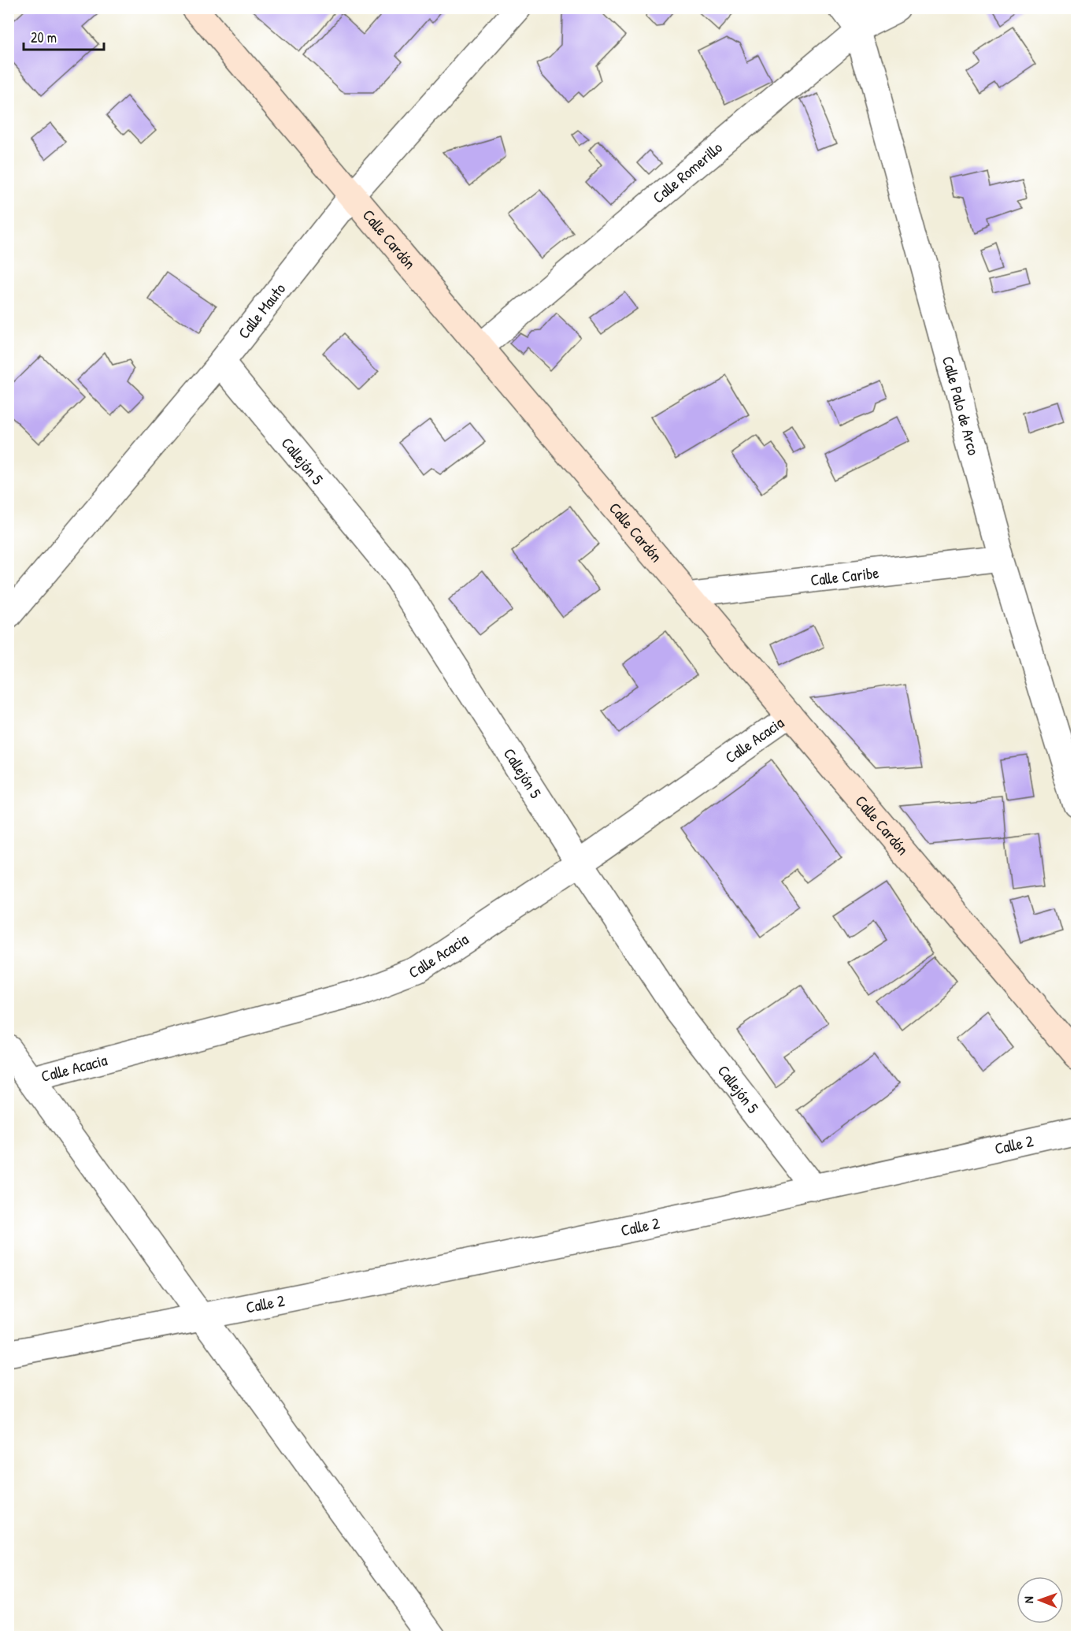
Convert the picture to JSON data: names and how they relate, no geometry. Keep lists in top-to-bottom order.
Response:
{
  "streets": {
    "main road": ["Calle Cardón"],
    "street": [
      "Calle Romerillo",
      "Calle Mauto",
      "Calle Palo de Arco",
      "Callejón 5",
      "Calle Caribe",
      "Calle Acacia",
      "Calle 2"
    ]
  },
  "crossings": [
    ["Calle Romerillo", "Calle Cardón"],
    ["Calle Romerillo", "Calle Palo de Arco"],
    ["Calle Cardón", "Calle Mauto"],
    ["Calle Cardón", "Calle Caribe"],
    ["Calle Cardón", "Calle Acacia"],
    ["Calle Mauto", "Callejón 5"],
    ["Calle Palo de Arco", "Calle Caribe"],
    ["Callejón 5", "Calle Acacia"],
    ["Callejón 5", "Calle 2"]
  ],
  "scale_bar": "20 m",
  "north": "left"
}
